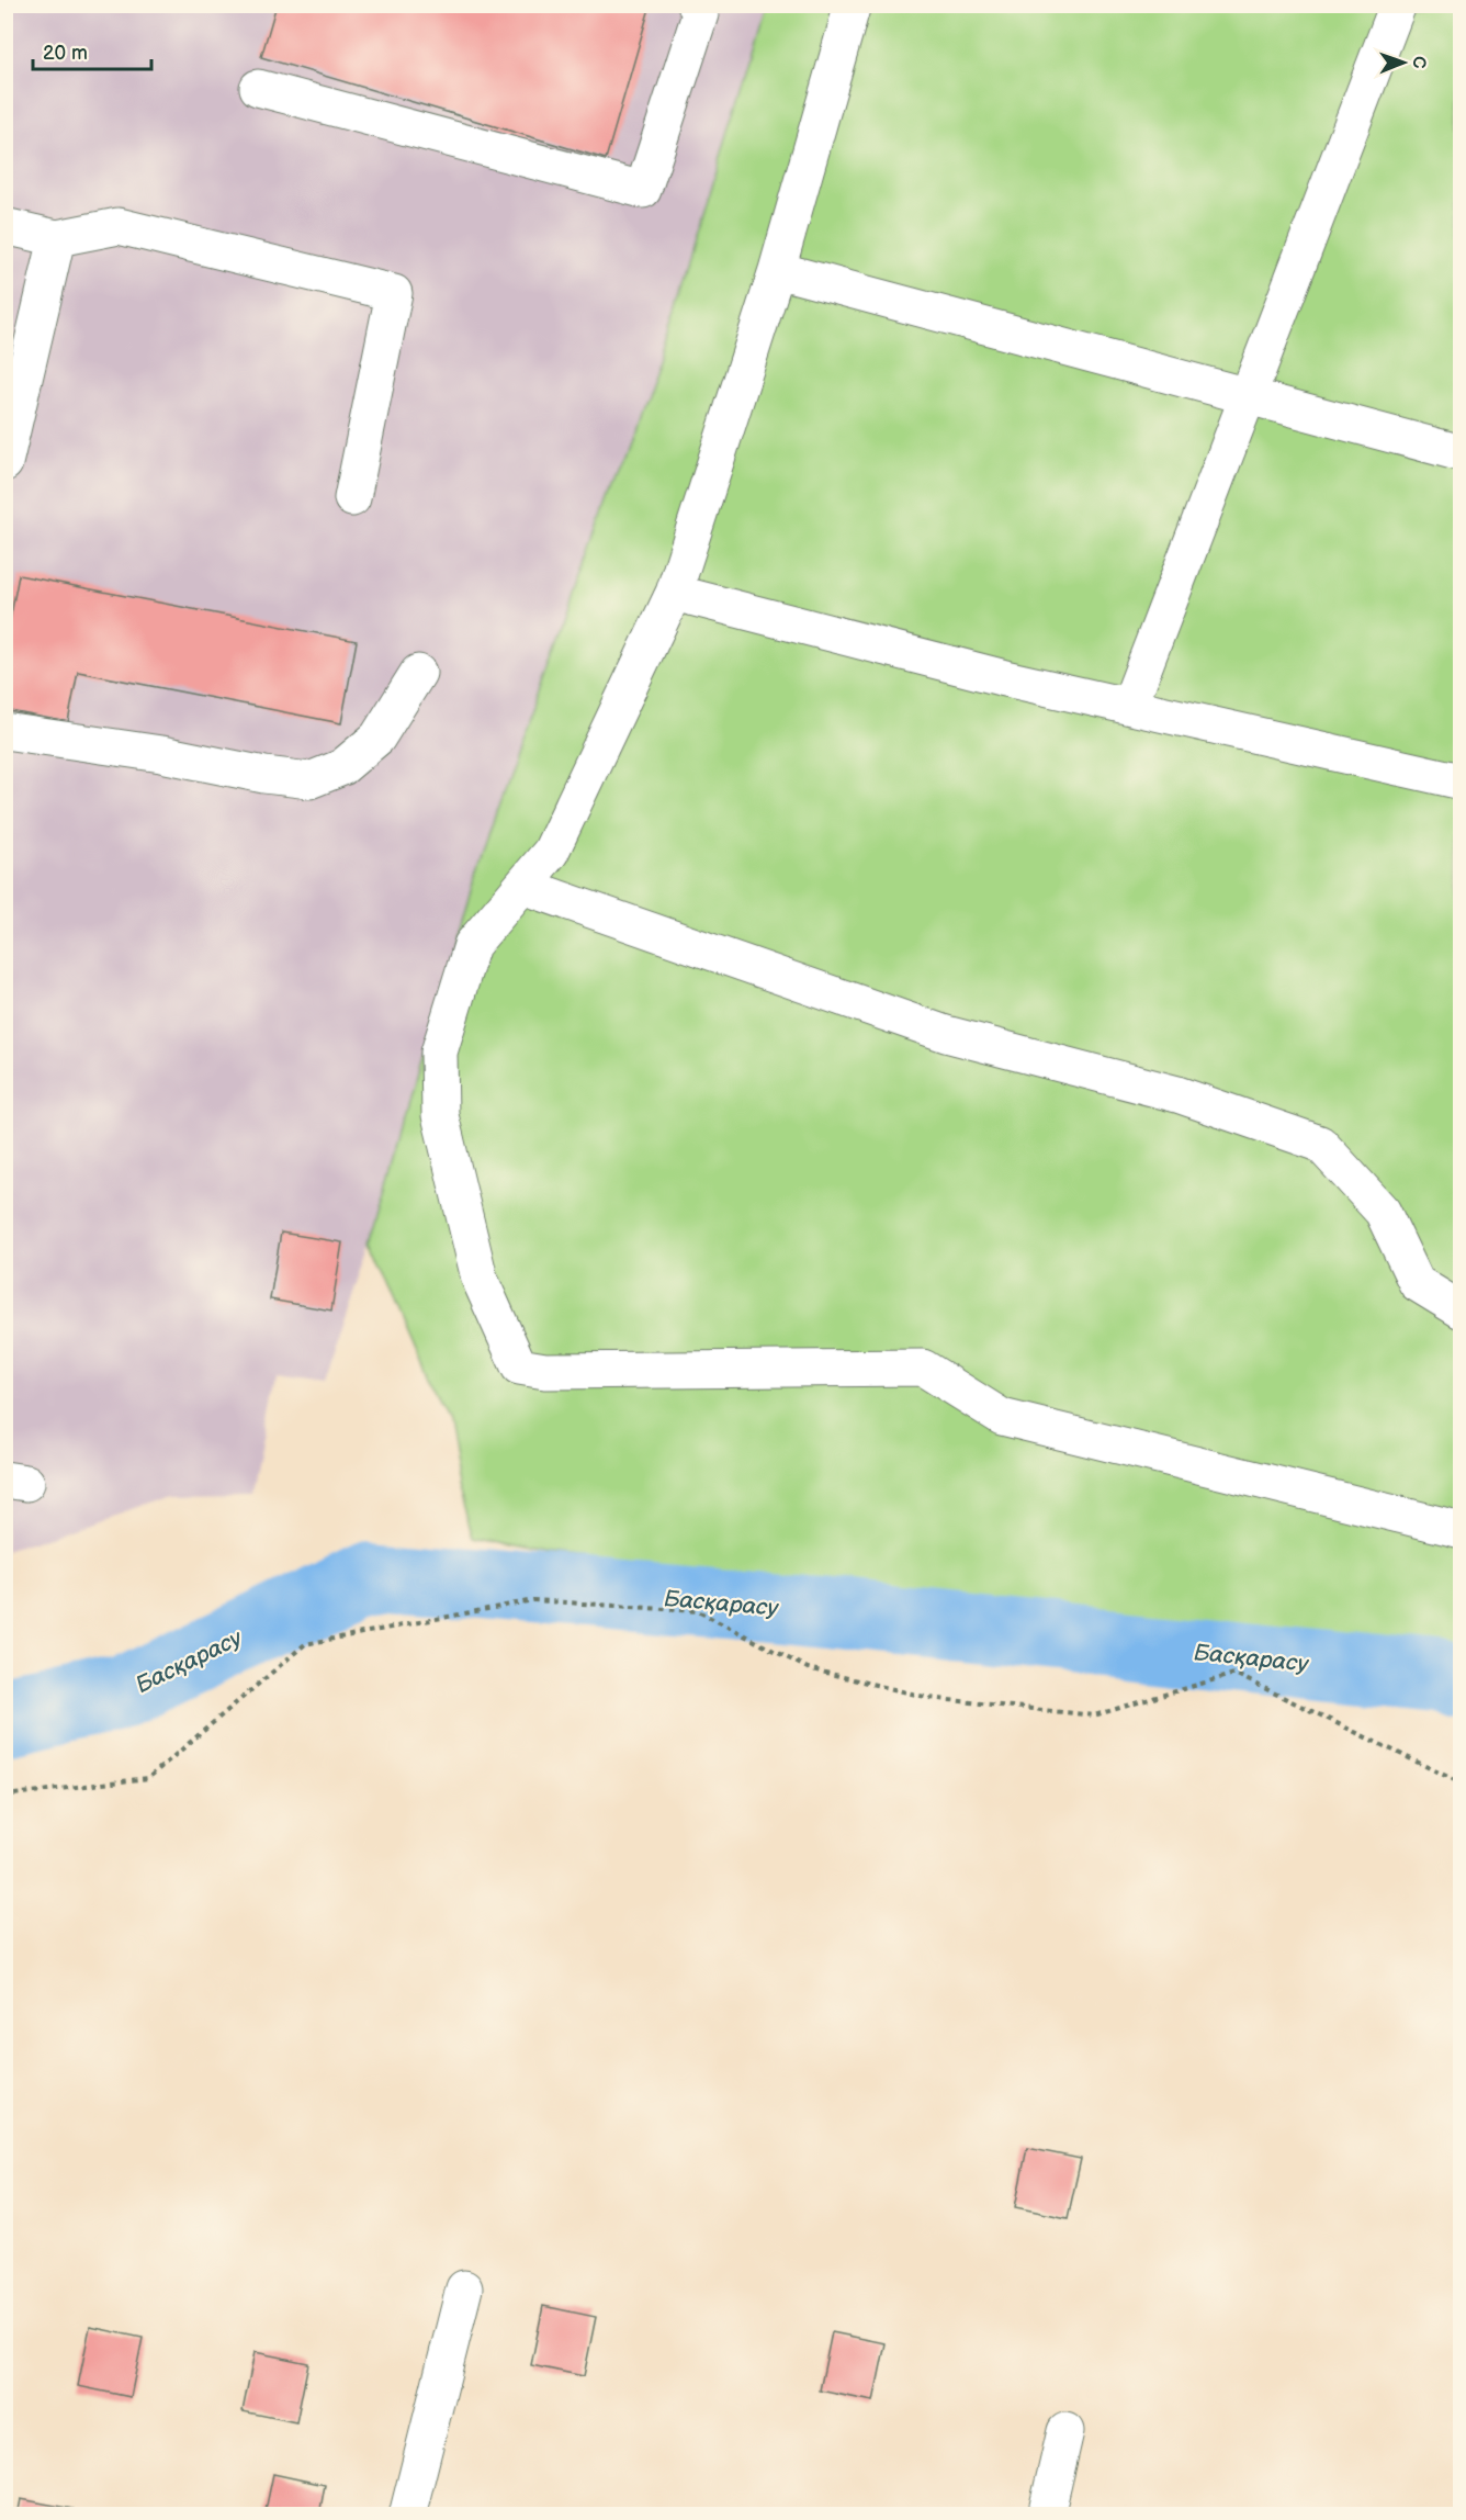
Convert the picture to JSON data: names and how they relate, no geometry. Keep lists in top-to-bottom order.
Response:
{
  "water": ["Басқарасу"],
  "scale_bar": "20 m",
  "north": "right"
}
